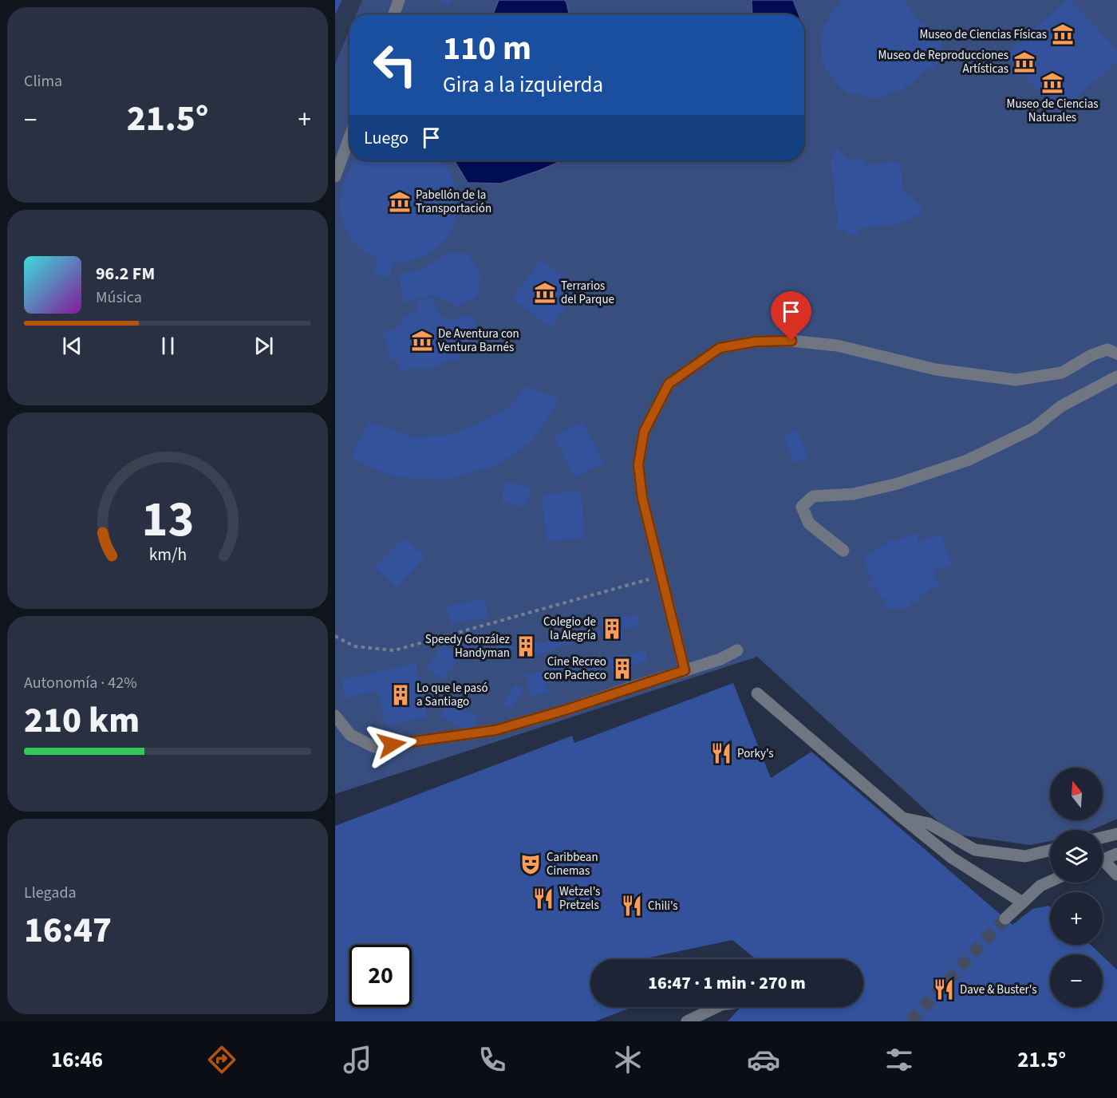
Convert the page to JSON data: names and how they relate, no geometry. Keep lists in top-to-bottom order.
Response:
{
  "places": {
    "museum": [
      "Museo de Ciencias Físicas",
      "Museo de Reproducciones Artísticas",
      "Museo de Ciencias Naturales",
      "Pabellón de la Transportación",
      "Terrarios del Parque",
      "De Aventura con Ventura Barnés"
    ],
    "building": [
      "Colegio de la Alegría",
      "Speedy González Handyman",
      "Cine Recreo con Pacheco",
      "Lo que le pasó a Santiago"
    ],
    "restaurant": [
      "Porky's",
      "Wetzel's Pretzels",
      "Chili's",
      "Dave & Buster's"
    ],
    "theatre": ["Caribbean Cinemas"]
  },
  "north": "top",
  "page": {
    "tile": [
      "Clima",
      ["Autonomía · 42%", "210 km"],
      ["Llegada", "16:47"]
    ],
    "turn": ["110 m", "Gira a la izquierda"],
    "heat": ["−", "21.5°", "+"],
    "then": "Luego",
    "song": ["96.2 FM", "Música"],
    "map_buttons": ["+", "−"],
    "limit": "20",
    "trip": "16:47 · 1 min · 270 m",
    "tabs": ["16:46", "21.5°"],
    "gauge": ["13", "km/h"]
  }
}
